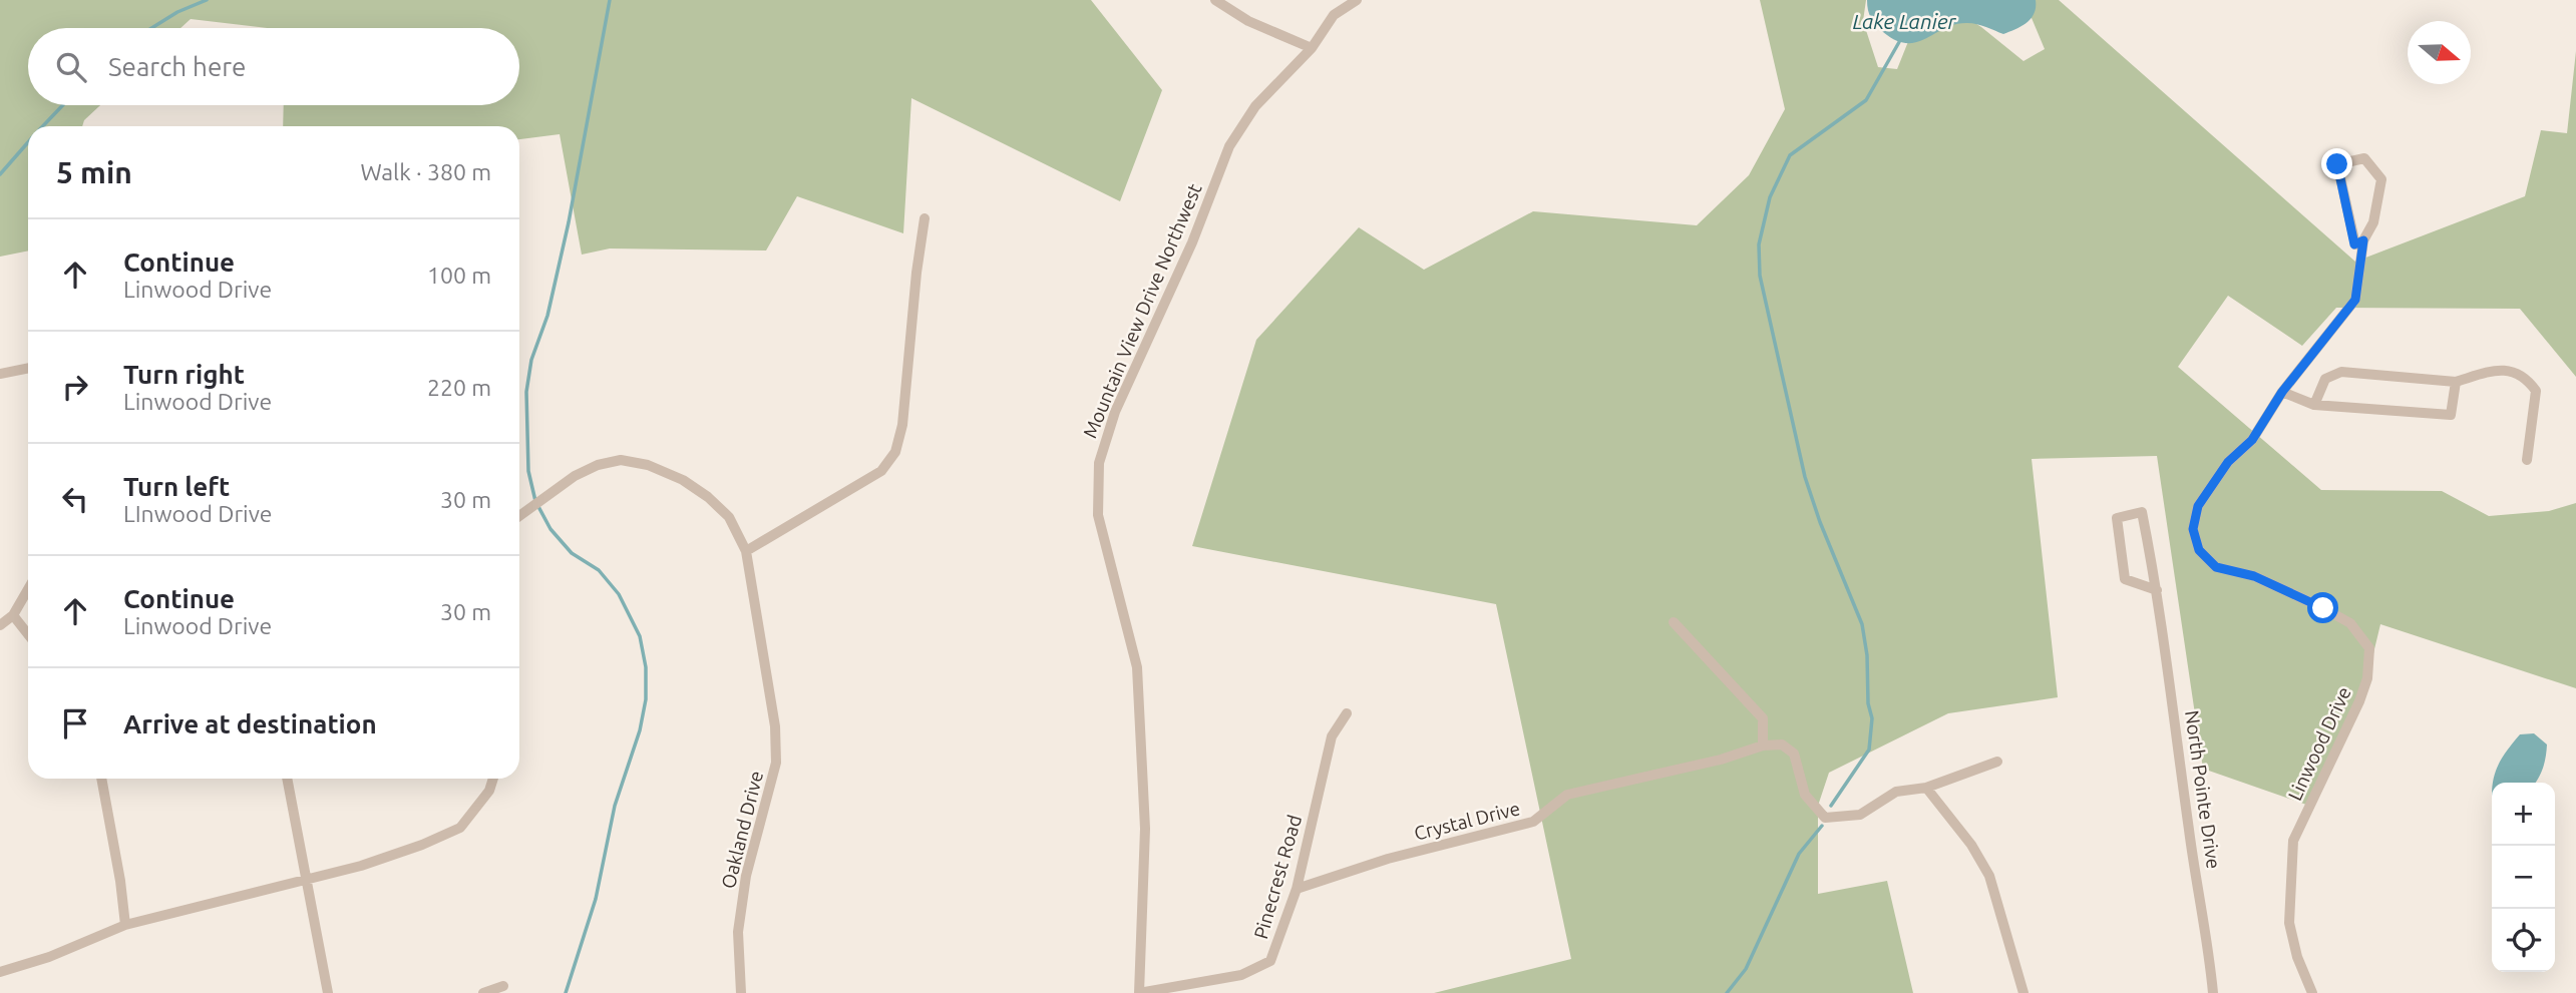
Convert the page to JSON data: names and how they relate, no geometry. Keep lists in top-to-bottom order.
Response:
{
  "streets": {
    "street": [
      "Mountain View Drive Northwest",
      "Linwood Drive",
      "North Pointe Drive",
      "Crystal Drive",
      "Oakland Drive",
      "Pinecrest Road"
    ]
  },
  "crossings": [
    ["Mountain View Drive Northwest", "Pinecrest Road"],
    ["Crystal Drive", "Pinecrest Road"]
  ],
  "water": ["Lake Lanier"],
  "north": "right",
  "page": {
    "search": "Search here",
    "heading": ["5 min", "Walk · 380 m"],
    "list": [
      ["Continue", "Linwood Drive", "100 m"],
      ["Turn right", "Linwood Drive", "220 m"],
      ["Turn left", "LInwood Drive", "30 m"],
      ["Continue", "Linwood Drive", "30 m"],
      "Arrive at destination"
    ],
    "map_buttons": ["+", "−"]
  }
}
